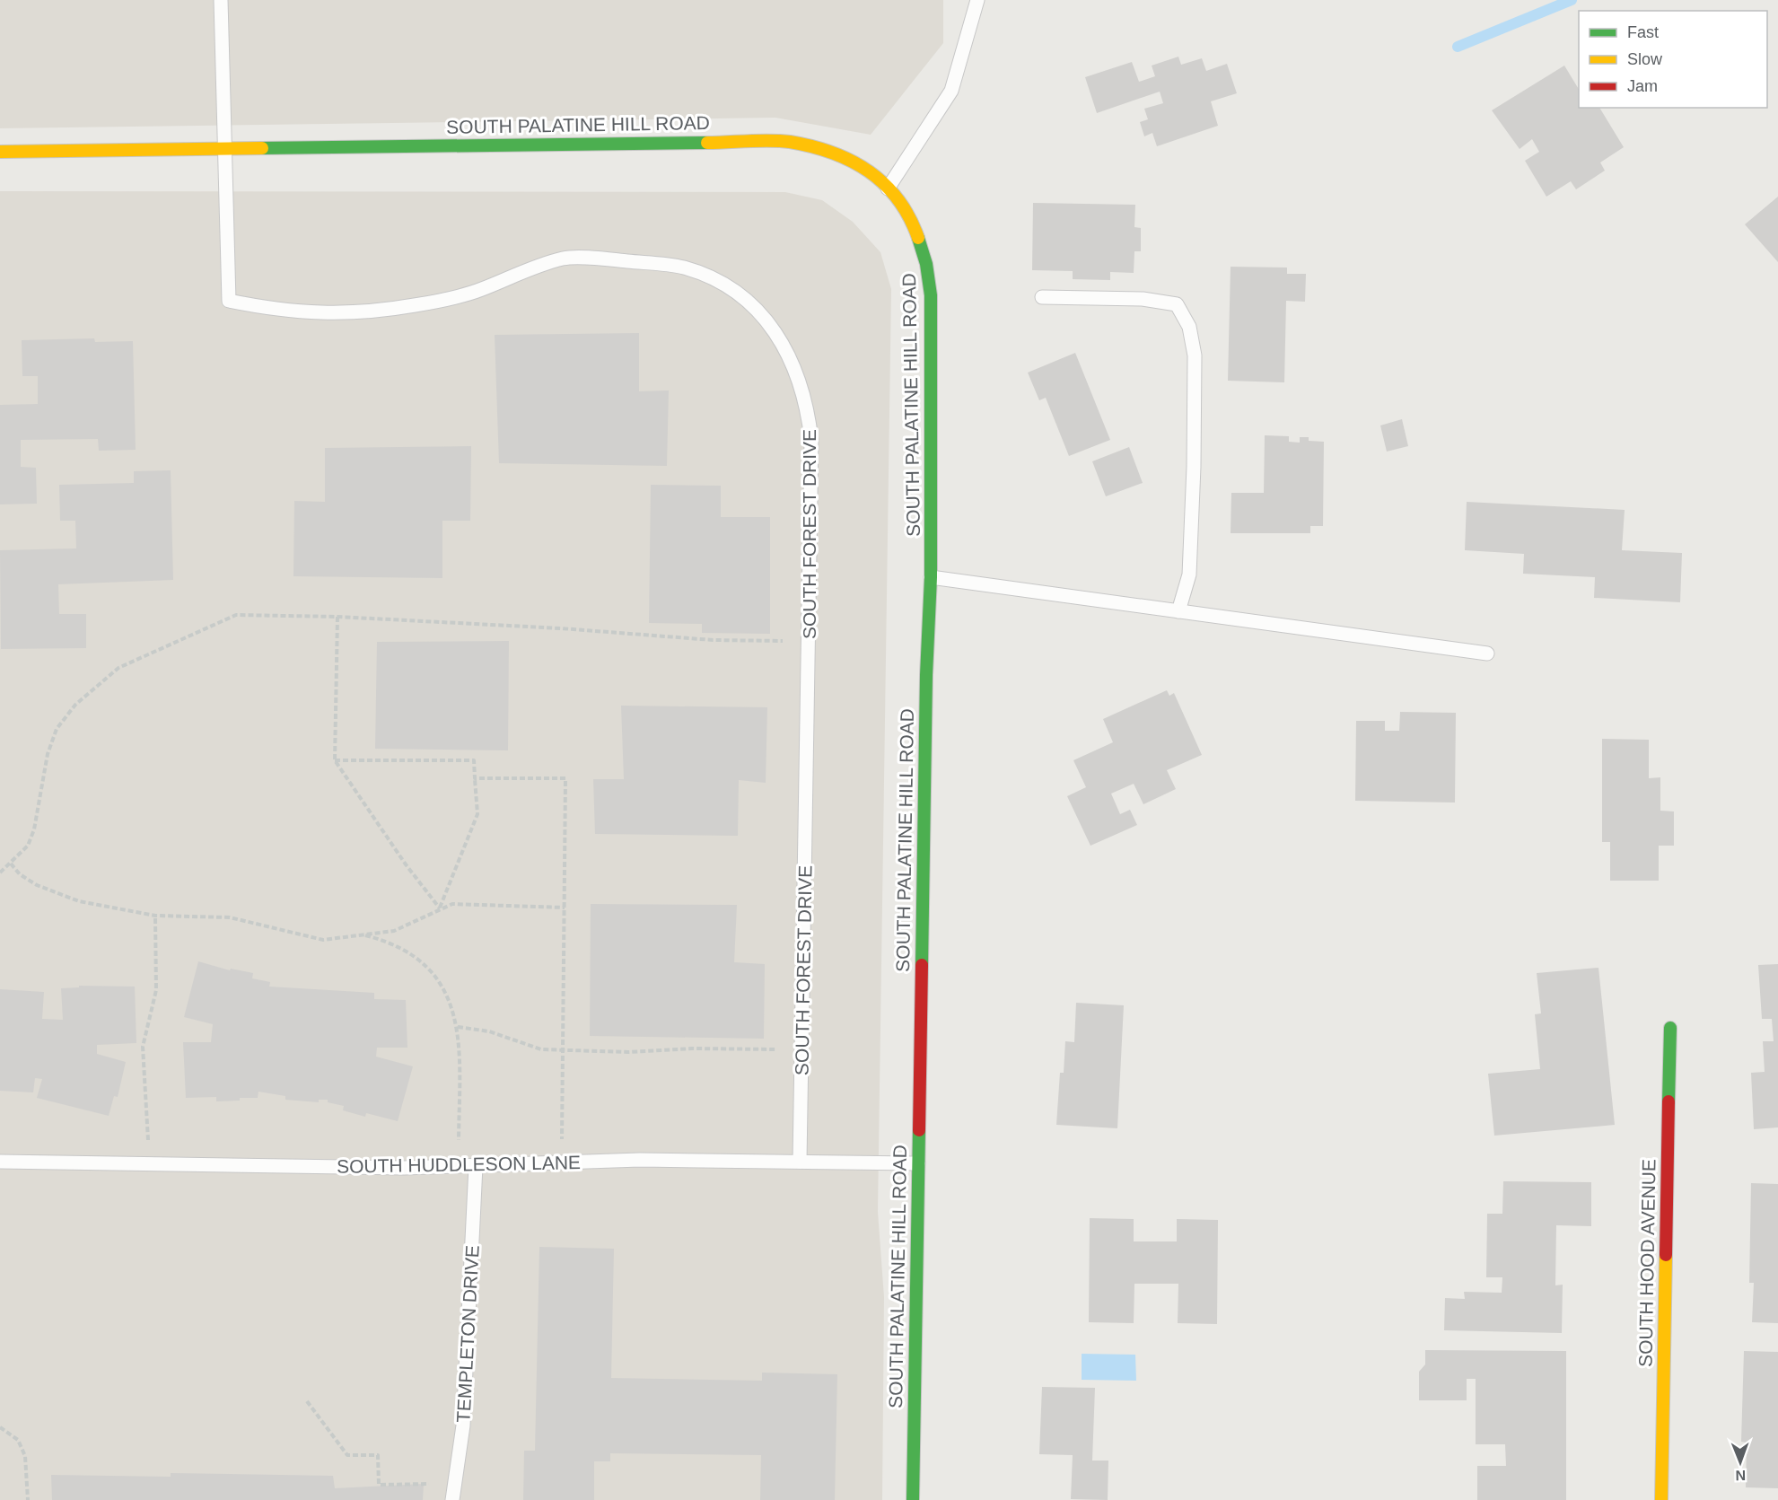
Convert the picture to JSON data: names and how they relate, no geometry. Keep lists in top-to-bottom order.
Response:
{
  "streets": {
    "street": ["SOUTH PALATINE HILL ROAD", "SOUTH HOOD AVENUE"],
    "lane": ["SOUTH FOREST DRIVE", "SOUTH HUDDLESON LANE", "TEMPLETON DRIVE"]
  },
  "crossings": [
    ["SOUTH PALATINE HILL ROAD", "SOUTH FOREST DRIVE"],
    ["SOUTH PALATINE HILL ROAD", "SOUTH HUDDLESON LANE"],
    ["SOUTH FOREST DRIVE", "SOUTH HUDDLESON LANE"],
    ["SOUTH HUDDLESON LANE", "TEMPLETON DRIVE"]
  ],
  "legend": ["Fast", "Slow", "Jam"],
  "north": "bottom"
}
